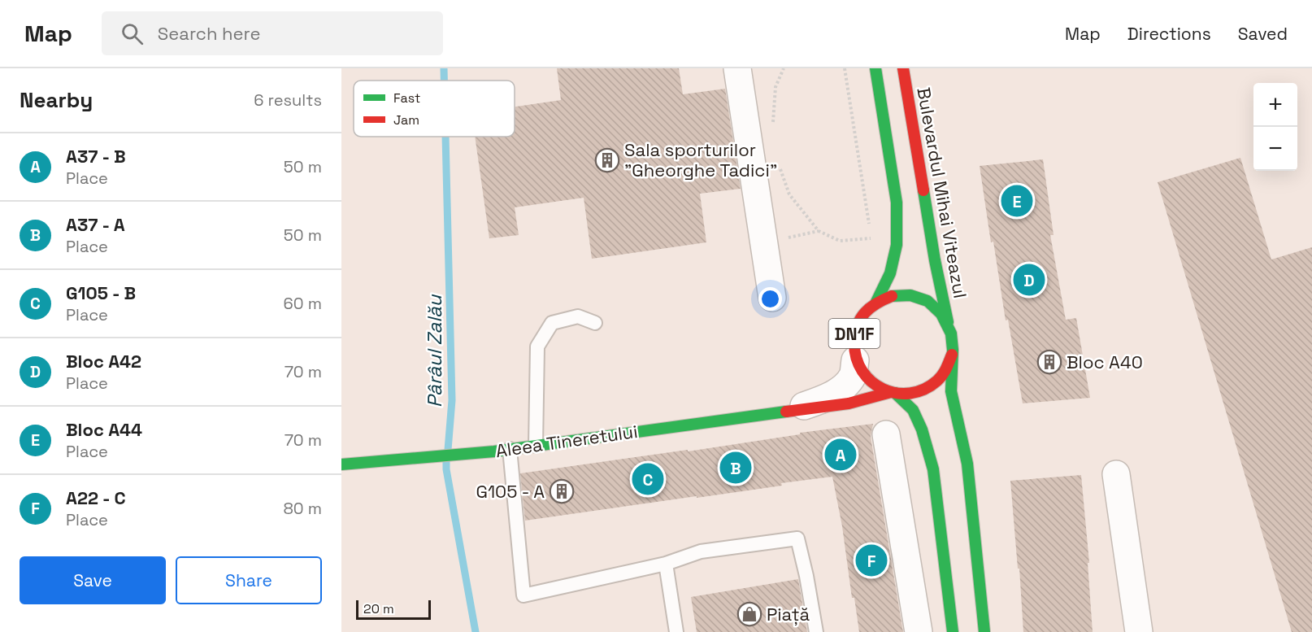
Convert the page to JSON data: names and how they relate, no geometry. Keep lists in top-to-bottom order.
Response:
{
  "streets": {
    "main road": ["Bulevardul Mihai Viteazul", "DN1F", "Aleea Tineretului"]
  },
  "crossings": [
    ["Bulevardul Mihai Viteazul", "DN1F"],
    ["Bulevardul Mihai Viteazul", "Aleea Tineretului"],
    ["DN1F", "Aleea Tineretului"]
  ],
  "water": ["Pârâul Zalău"],
  "places": {
    "building": ["Sala sporturilor \"Gheorghe Tadici\"", "Bloc A40", "G105 - A"],
    "shop": ["Piață"]
  },
  "legend": ["Fast", "Jam"],
  "scale_bar": "20 m",
  "page": {
    "header": "Map",
    "search": "Search here",
    "nav": ["Map", "Directions", "Saved"],
    "heading": ["Nearby", "6 results"],
    "map_buttons": ["+", "−"],
    "list": [
      {
        "mark": "A",
        "name": "A37 - B",
        "note": "Place",
        "value": "50 m"
      },
      {
        "mark": "B",
        "name": "A37 - A",
        "note": "Place",
        "value": "50 m"
      },
      {
        "mark": "C",
        "name": "G105 - B",
        "note": "Place",
        "value": "60 m"
      },
      {
        "mark": "D",
        "name": "Bloc A42",
        "note": "Place",
        "value": "70 m"
      },
      {
        "mark": "E",
        "name": "Bloc A44",
        "note": "Place",
        "value": "70 m"
      },
      {
        "mark": "F",
        "name": "A22 - C",
        "note": "Place",
        "value": "80 m"
      }
    ],
    "pins": [
      "E",
      "D",
      "A",
      "B",
      "C",
      "F"
    ],
    "buttons": ["Save", "Share"],
    "scale": "20 m"
  }
}
